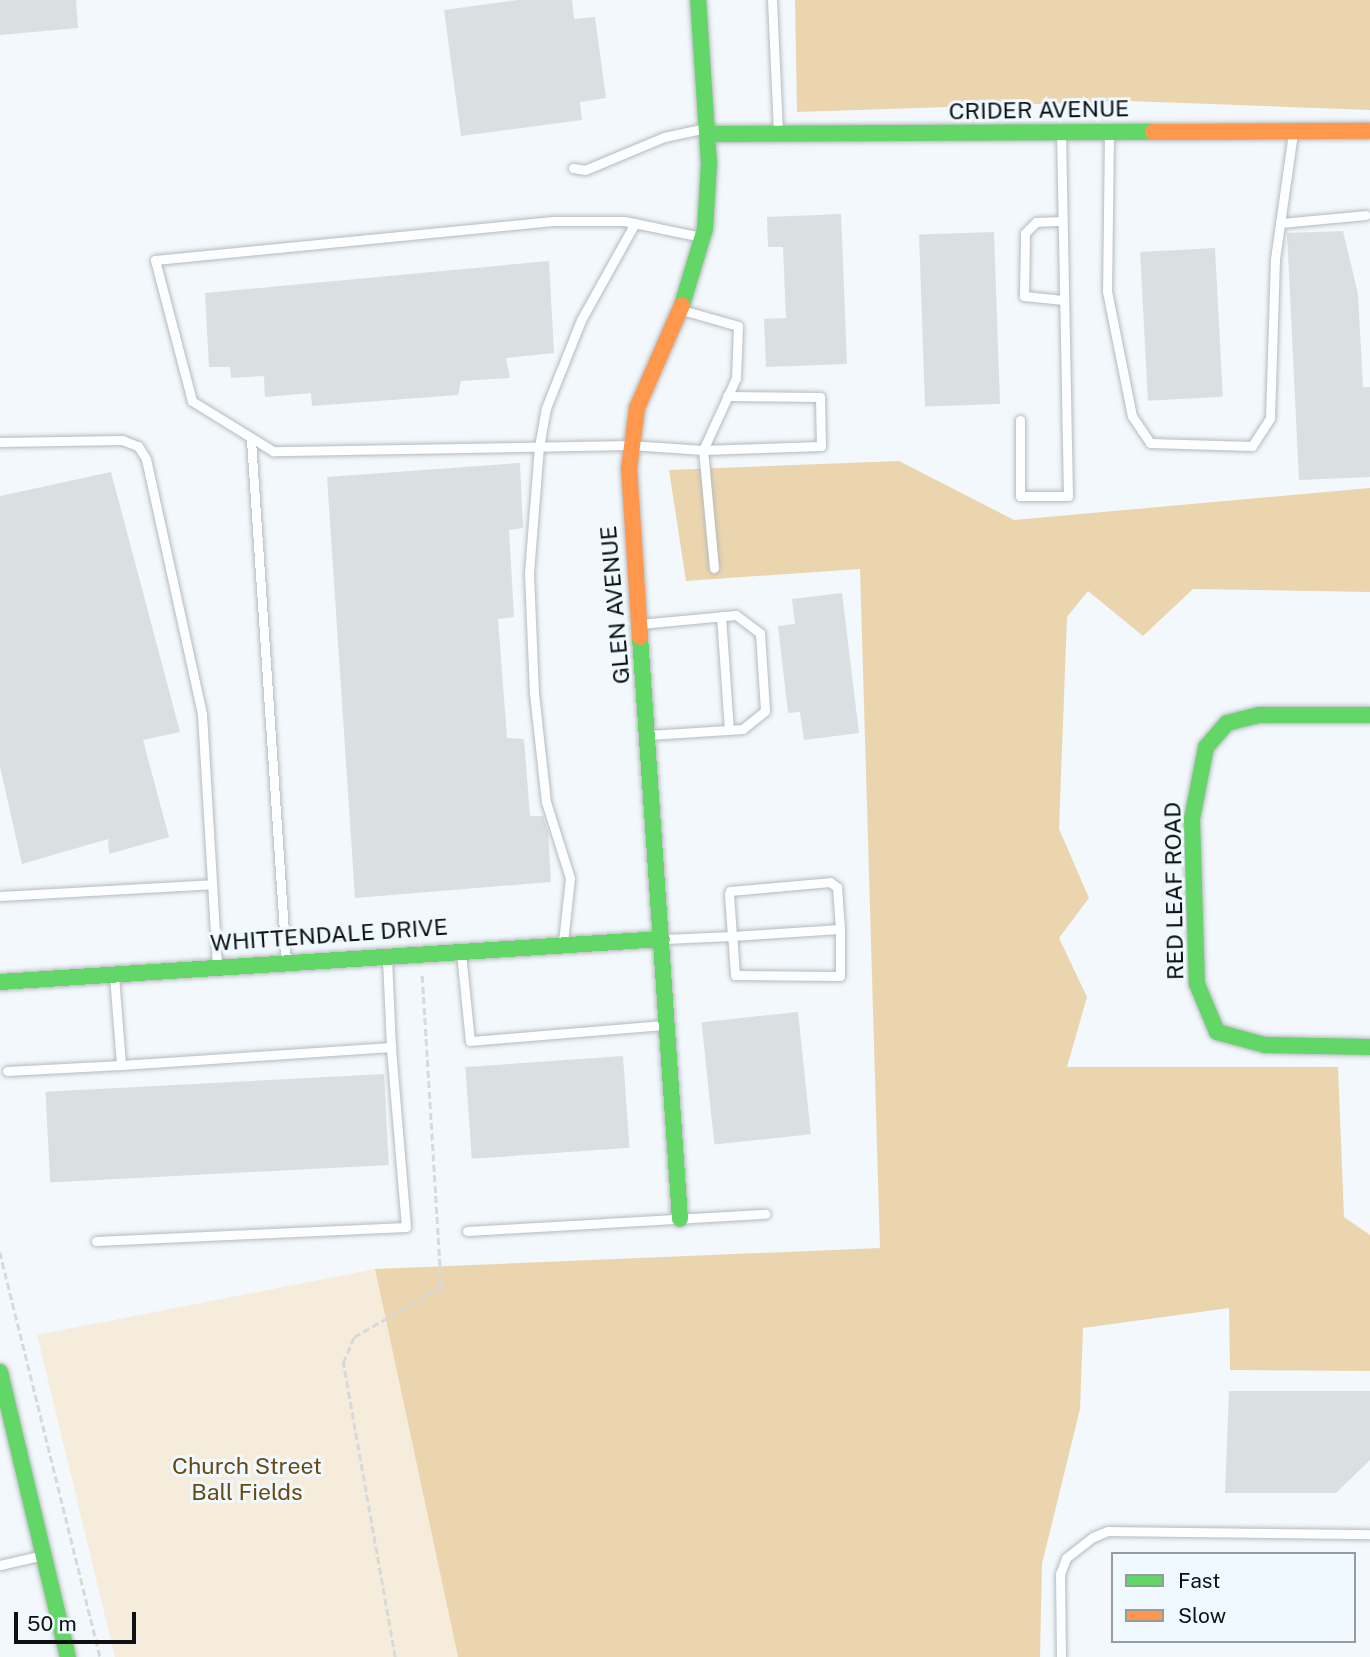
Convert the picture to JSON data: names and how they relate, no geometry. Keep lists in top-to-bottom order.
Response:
{
  "streets": {
    "street": [
      "CRIDER AVENUE",
      "GLEN AVENUE",
      "RED LEAF ROAD",
      "WHITTENDALE DRIVE"
    ]
  },
  "crossings": [
    ["CRIDER AVENUE", "GLEN AVENUE"],
    ["GLEN AVENUE", "WHITTENDALE DRIVE"]
  ],
  "parks": ["Church Street Ball Fields"],
  "legend": ["Fast", "Slow"],
  "scale_bar": "50 m"
}
